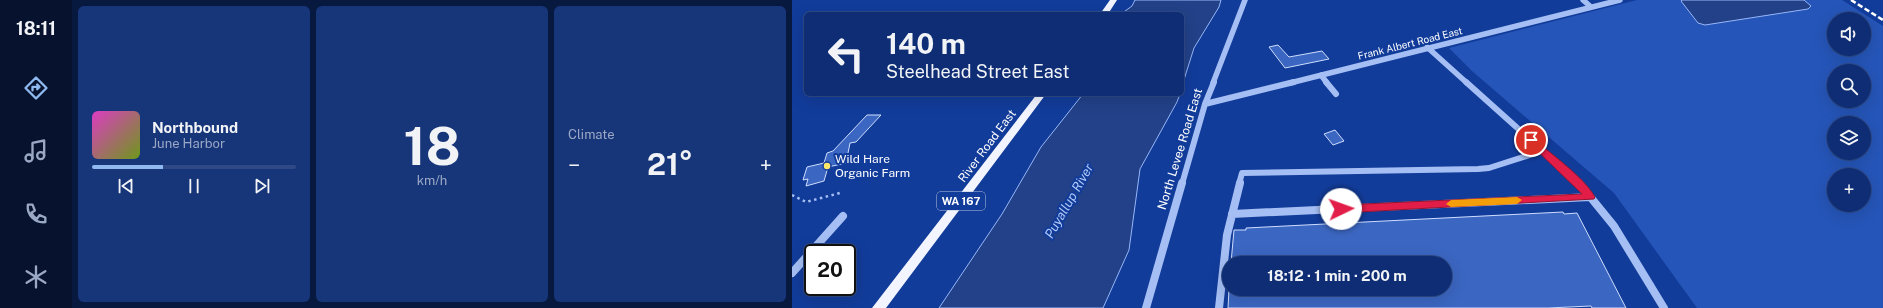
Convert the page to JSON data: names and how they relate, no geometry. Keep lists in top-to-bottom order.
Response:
{
  "streets": {
    "main road": ["River Road East", "WA 167"],
    "street": ["Frank Albert Road East", "North Levee Road East"]
  },
  "crossings": [
    ["Frank Albert Road East", "North Levee Road East"]
  ],
  "water": ["Puyallup River"],
  "places": ["Wild Hare Organic Farm"],
  "page": {
    "tabs": "18:11",
    "tile": [
      ["18", "km/h"],
      "Climate"
    ],
    "map_buttons": "+",
    "turn": ["140 m", "Steelhead Street East"],
    "song": ["Northbound", "June Harbor"],
    "heat": ["−", "21°", "+"],
    "limit": "20",
    "trip": "18:12 · 1 min · 200 m"
  }
}
